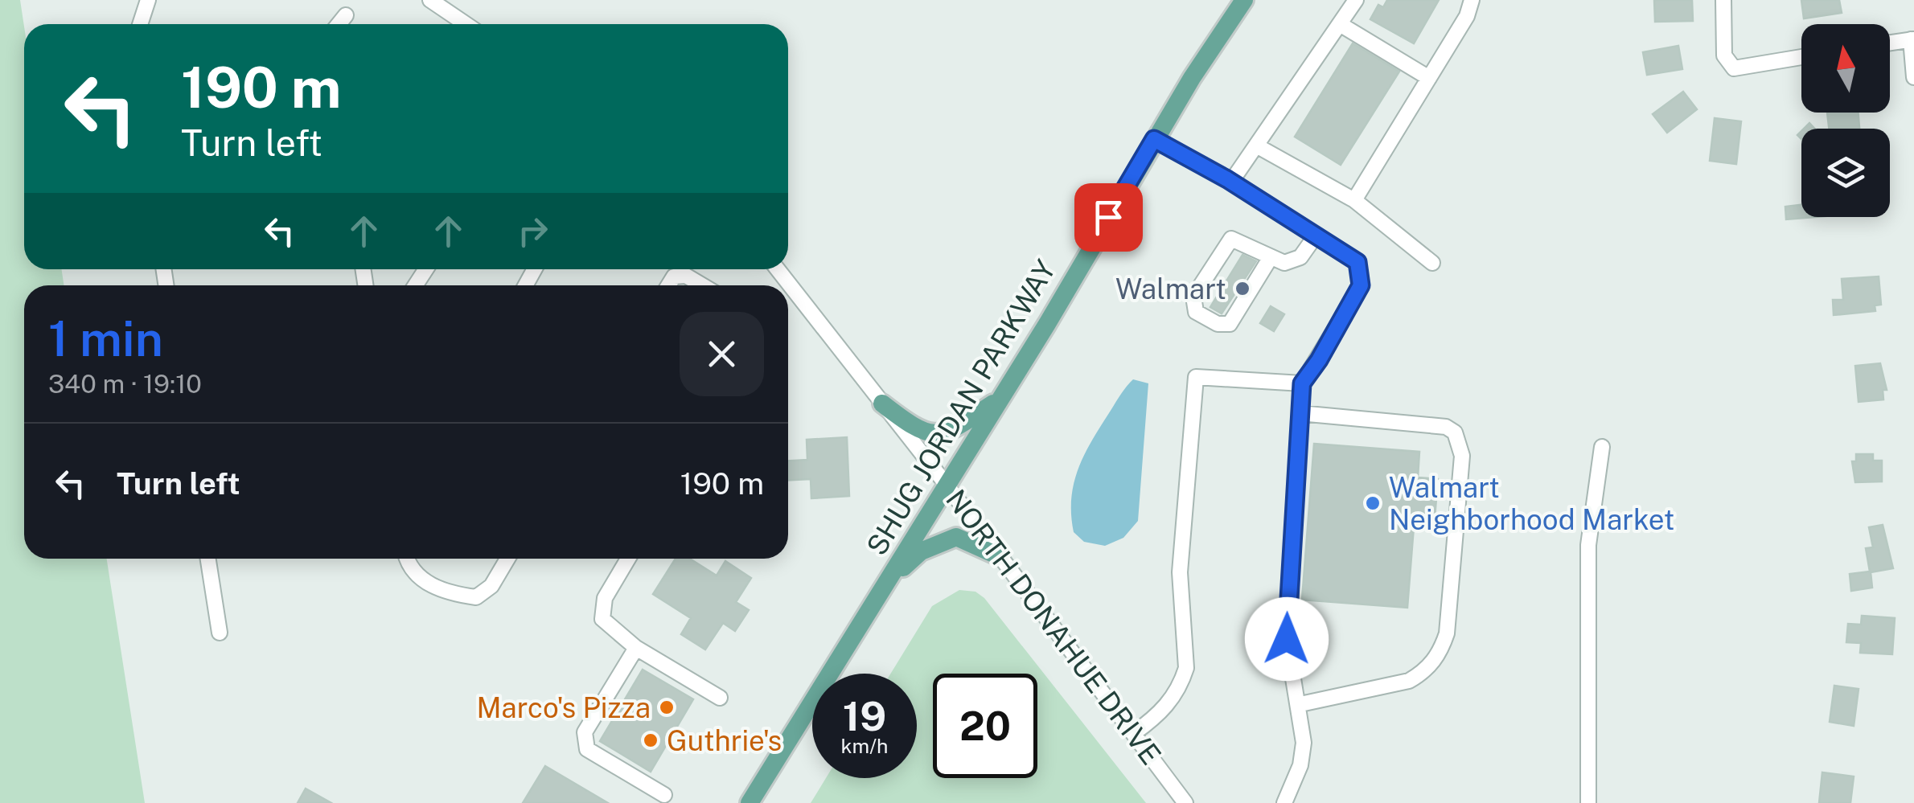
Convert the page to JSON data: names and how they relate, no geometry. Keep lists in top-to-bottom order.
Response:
{
  "streets": {
    "main road": ["SHUG JORDAN PARKWAY"],
    "street": ["NORTH DONAHUE DRIVE"]
  },
  "crossings": [
    ["SHUG JORDAN PARKWAY", "NORTH DONAHUE DRIVE"]
  ],
  "places": [
    "Walmart",
    "Walmart Neighborhood Market",
    "Marco's Pizza",
    "Guthrie's"
  ],
  "north": "top",
  "page": {
    "turn": ["190 m", "Turn left"],
    "heading": ["1 min", "340 m · 19:10"],
    "list": [
      {
        "name": "Turn left",
        "value": "190 m"
      }
    ],
    "speed": "19 km/h",
    "limit": "20"
  }
}
